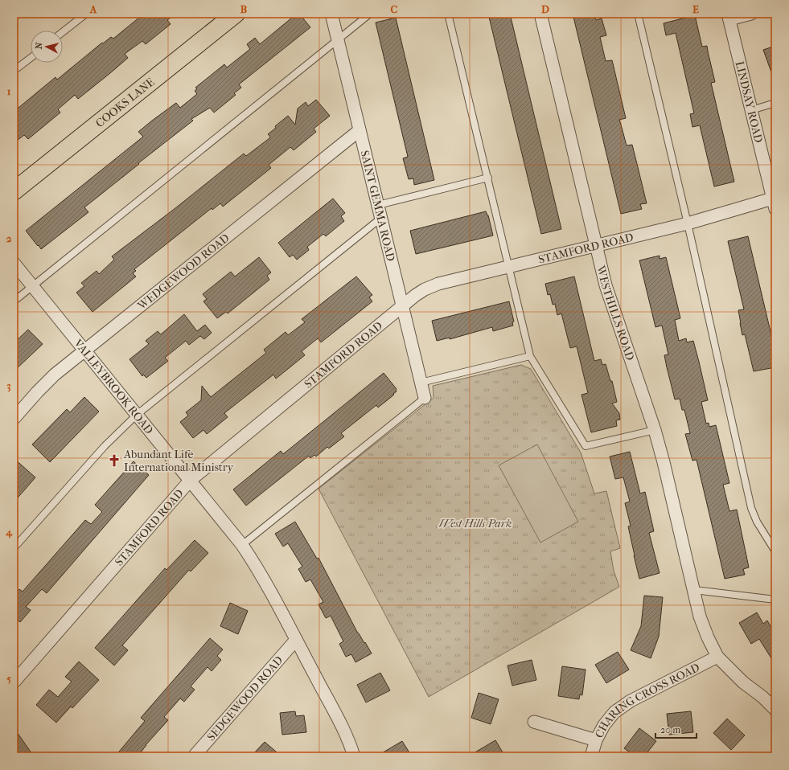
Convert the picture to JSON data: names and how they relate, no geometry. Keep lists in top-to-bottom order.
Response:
{
  "streets": {
    "main road": ["COOKS LANE"],
    "street": [
      "LINDSAY ROAD",
      "SAINT GEMMA ROAD",
      "STAMFORD ROAD",
      "WEDGEWOOD ROAD",
      "WESTHILLS ROAD",
      "VALLEYBROOK ROAD",
      "SEDGEWOOD ROAD",
      "CHARING CROSS ROAD"
    ]
  },
  "crossings": [
    ["LINDSAY ROAD", "STAMFORD ROAD"],
    ["SAINT GEMMA ROAD", "STAMFORD ROAD"],
    ["SAINT GEMMA ROAD", "WEDGEWOOD ROAD"],
    ["STAMFORD ROAD", "WESTHILLS ROAD"],
    ["STAMFORD ROAD", "VALLEYBROOK ROAD"],
    ["WEDGEWOOD ROAD", "VALLEYBROOK ROAD"],
    ["WESTHILLS ROAD", "CHARING CROSS ROAD"],
    ["VALLEYBROOK ROAD", "SEDGEWOOD ROAD"]
  ],
  "parks": ["West Hills Park"],
  "places": {
    "church": ["Abundant Life International Ministry"]
  },
  "scale_bar": "20 m",
  "north": "left",
  "grid": {
    "columns": [
      "A",
      "B",
      "C",
      "D",
      "E"
    ],
    "rows": [
      "1",
      "2",
      "3",
      "4",
      "5"
    ]
  }
}
